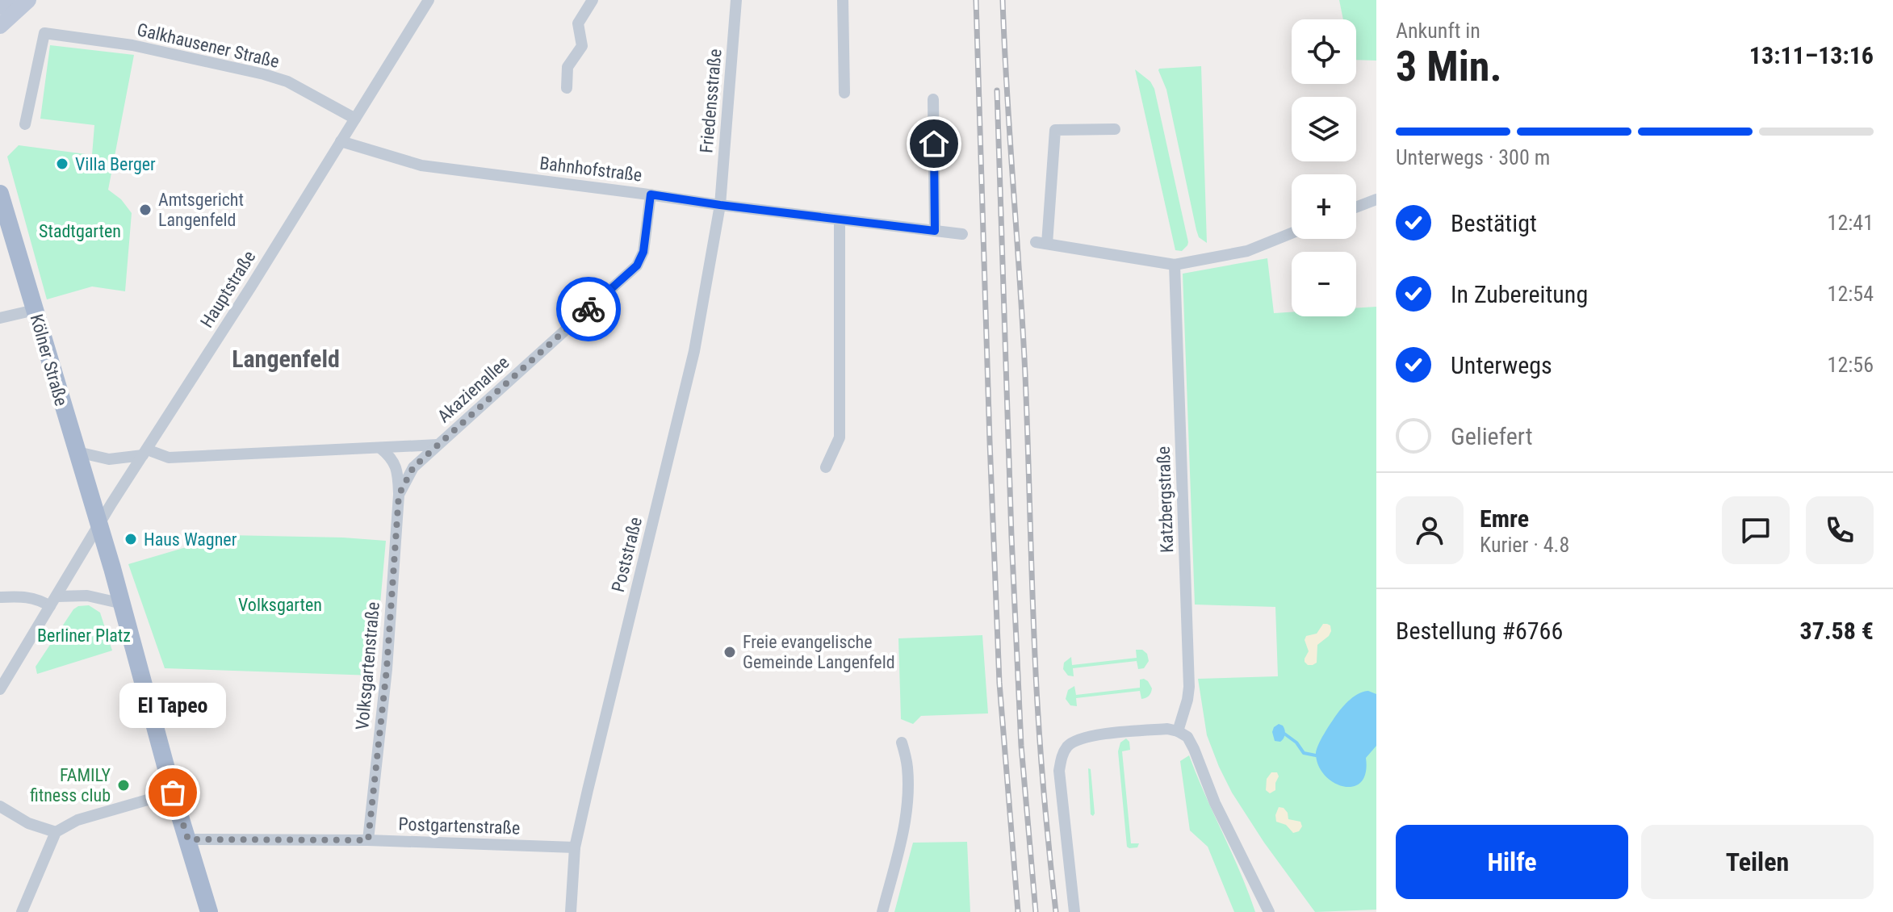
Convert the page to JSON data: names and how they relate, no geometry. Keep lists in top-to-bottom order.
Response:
{
  "streets": {
    "main road": ["Kölner Straße"],
    "street": [
      "Galkhausener Straße",
      "Friedensstraße",
      "Bahnhofstraße",
      "Hauptstraße",
      "Akazienallee",
      "Katzbergstraße",
      "Poststraße",
      "Volksgartenstraße",
      "Postgartenstraße"
    ]
  },
  "crossings": [
    ["Galkhausener Straße", "Hauptstraße"],
    ["Friedensstraße", "Bahnhofstraße"],
    ["Friedensstraße", "Poststraße"],
    ["Bahnhofstraße", "Hauptstraße"],
    ["Bahnhofstraße", "Akazienallee"],
    ["Bahnhofstraße", "Poststraße"],
    ["Hauptstraße", "Kölner Straße"],
    ["Hauptstraße", "Akazienallee"],
    ["Kölner Straße", "Postgartenstraße"],
    ["Akazienallee", "Volksgartenstraße"],
    ["Poststraße", "Postgartenstraße"],
    ["Volksgartenstraße", "Postgartenstraße"]
  ],
  "districts": ["Langenfeld"],
  "parks": ["Stadtgarten", "Volksgarten", "Berliner Platz"],
  "places": [
    "Villa Berger",
    "Amtsgericht Langenfeld",
    "Haus Wagner",
    "Freie evangelische Gemeinde Langenfeld",
    "FAMILY fitness club",
    "El Tapeo"
  ],
  "page": {
    "heading": ["3 Min.", "Ankunft in", "13:11–13:16"],
    "panel": [
      "Emre",
      "Kurier · 4.8",
      "Bestellung #6766",
      "37.58 €"
    ],
    "map_buttons": ["+", "−"],
    "bar": "Unterwegs · 300 m",
    "list": [
      ["Bestätigt", "12:41"],
      ["In Zubereitung", "12:54"],
      ["Unterwegs", "12:56"],
      "Geliefert"
    ],
    "bubble": "El Tapeo",
    "buttons": ["Hilfe", "Teilen"]
  }
}
